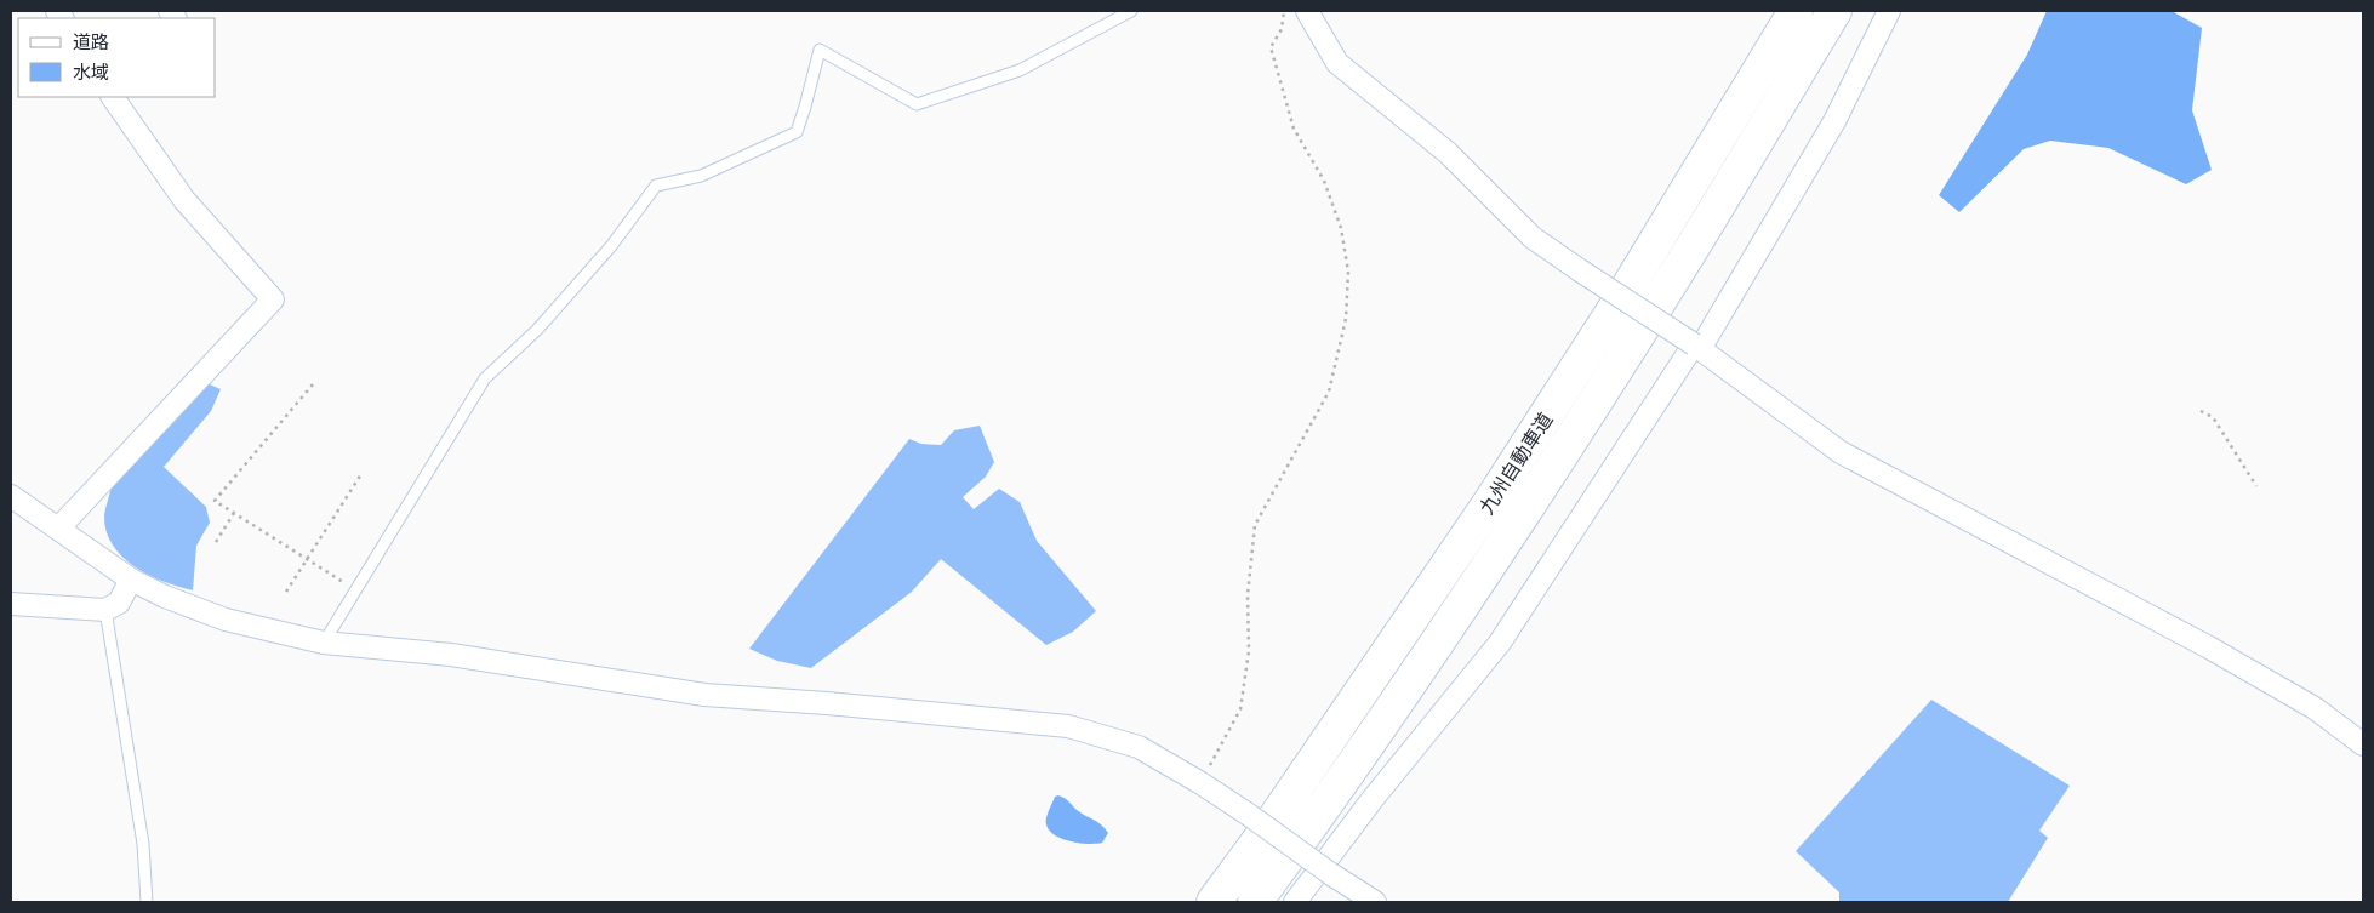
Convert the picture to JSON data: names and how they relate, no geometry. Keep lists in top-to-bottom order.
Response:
{
  "streets": {
    "highway": ["九州自動車道"]
  },
  "legend": ["道路", "水域"]
}
